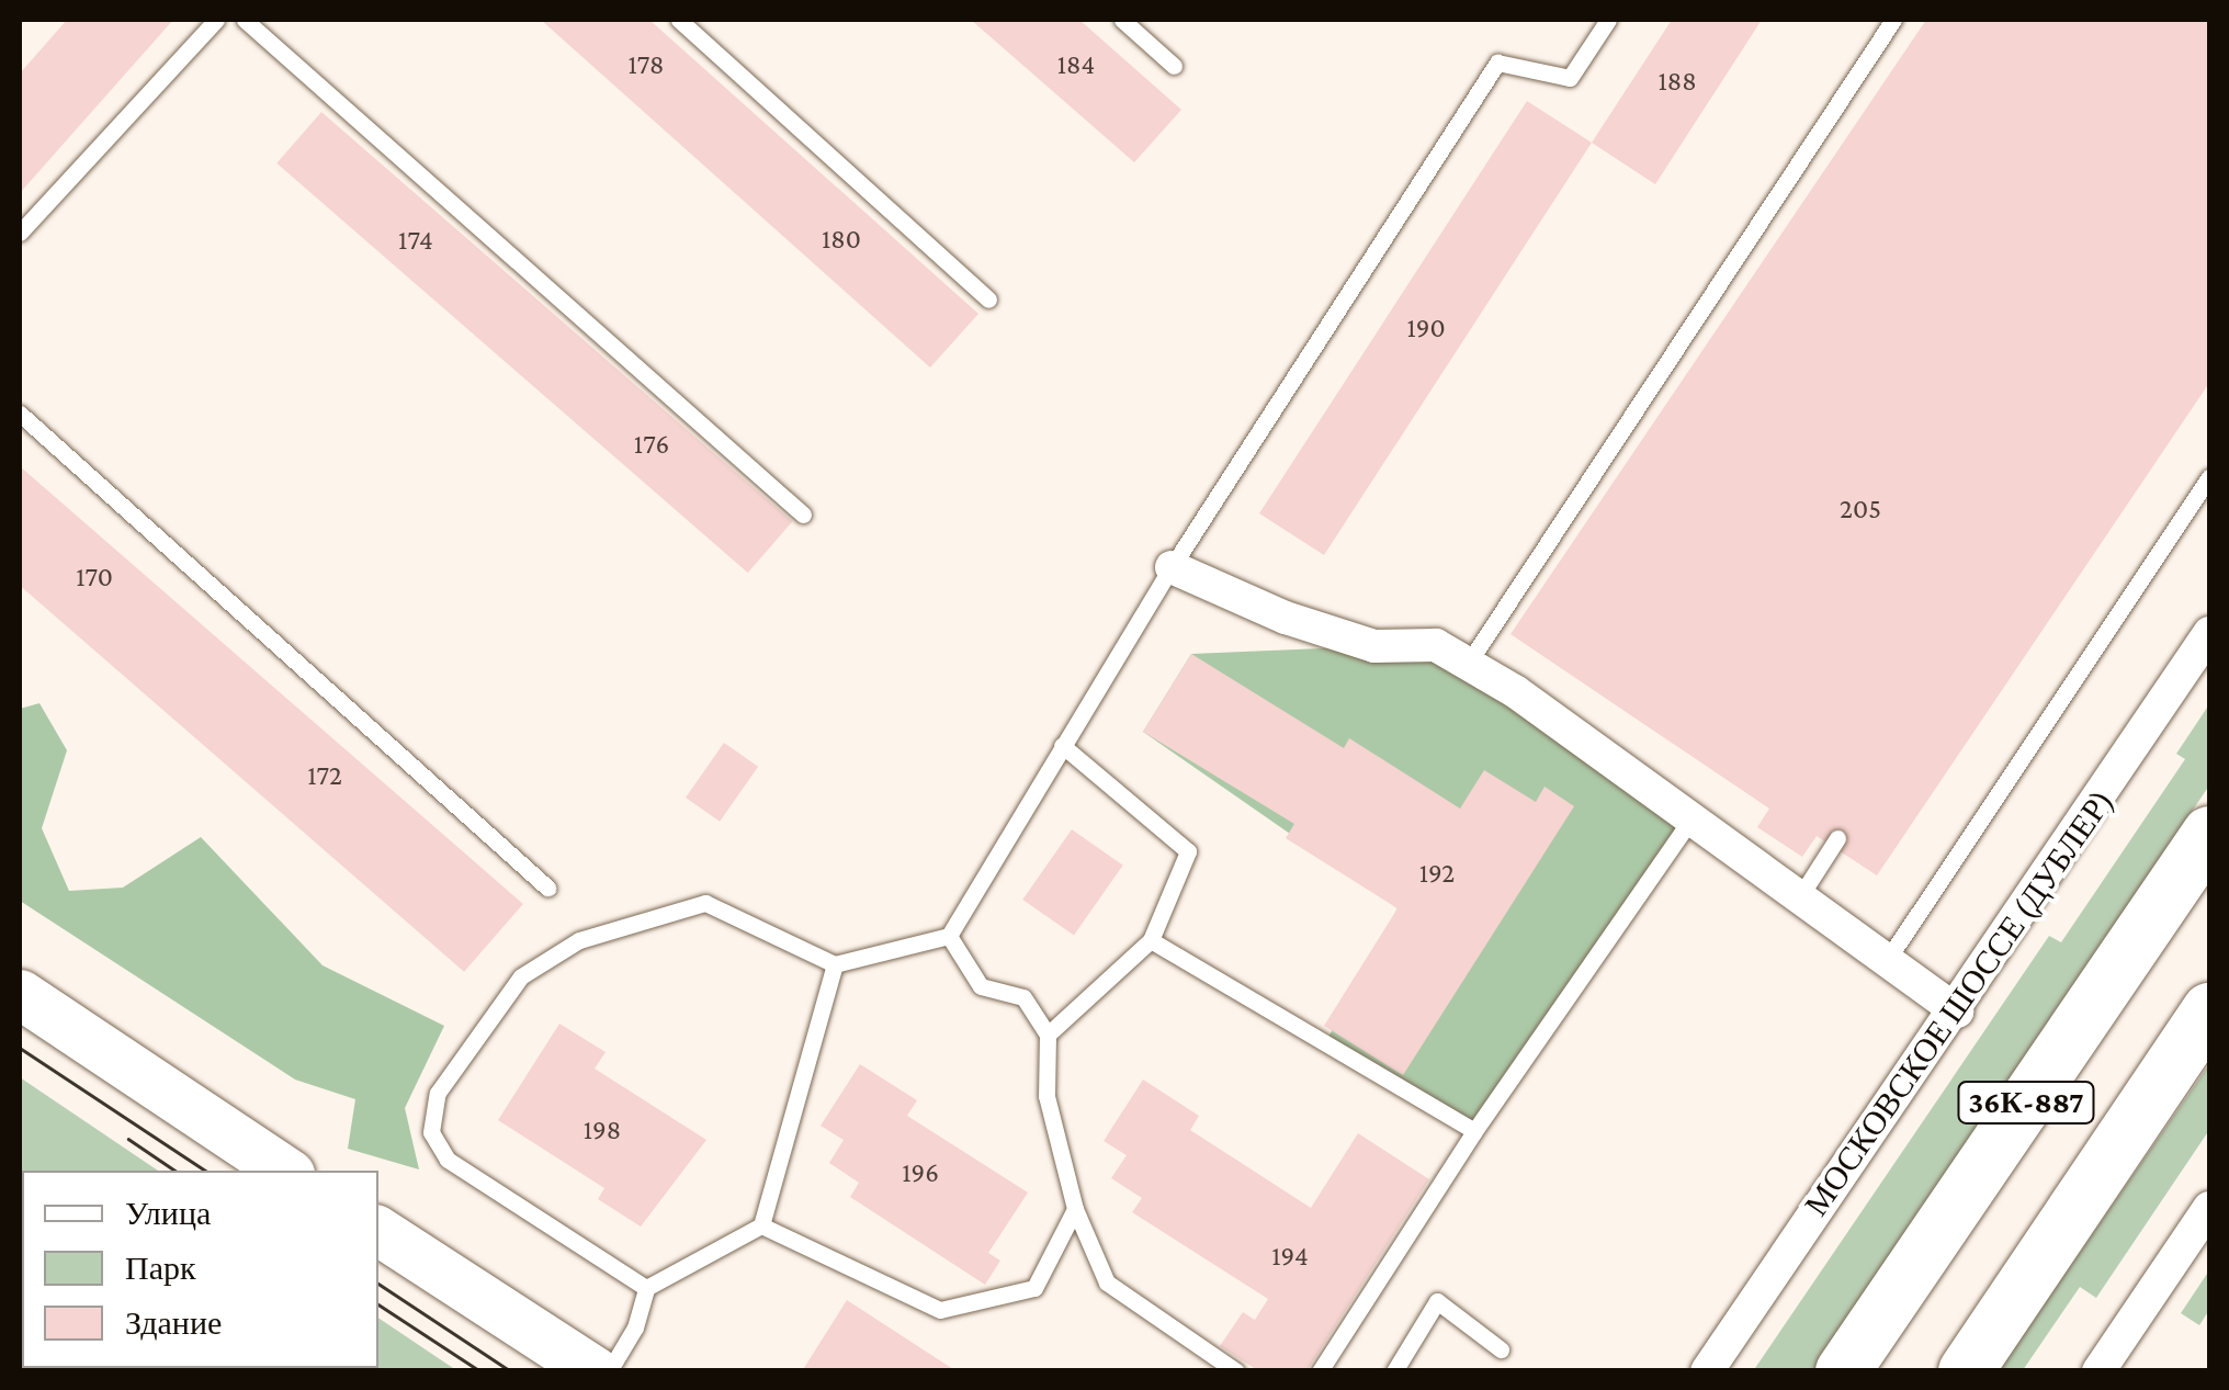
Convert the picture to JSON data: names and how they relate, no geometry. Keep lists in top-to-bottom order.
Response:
{
  "streets": {
    "main road": ["36К-887"],
    "street": ["МОСКОВСКОЕ ШОССЕ (ДУБЛЕР)"]
  },
  "house_numbers": [
    "178",
    "184",
    "188",
    "180",
    "174",
    "190",
    "176",
    "205",
    "170",
    "172",
    "192",
    "198",
    "196",
    "194"
  ],
  "legend": ["Улица", "Парк", "Здание"]
}
